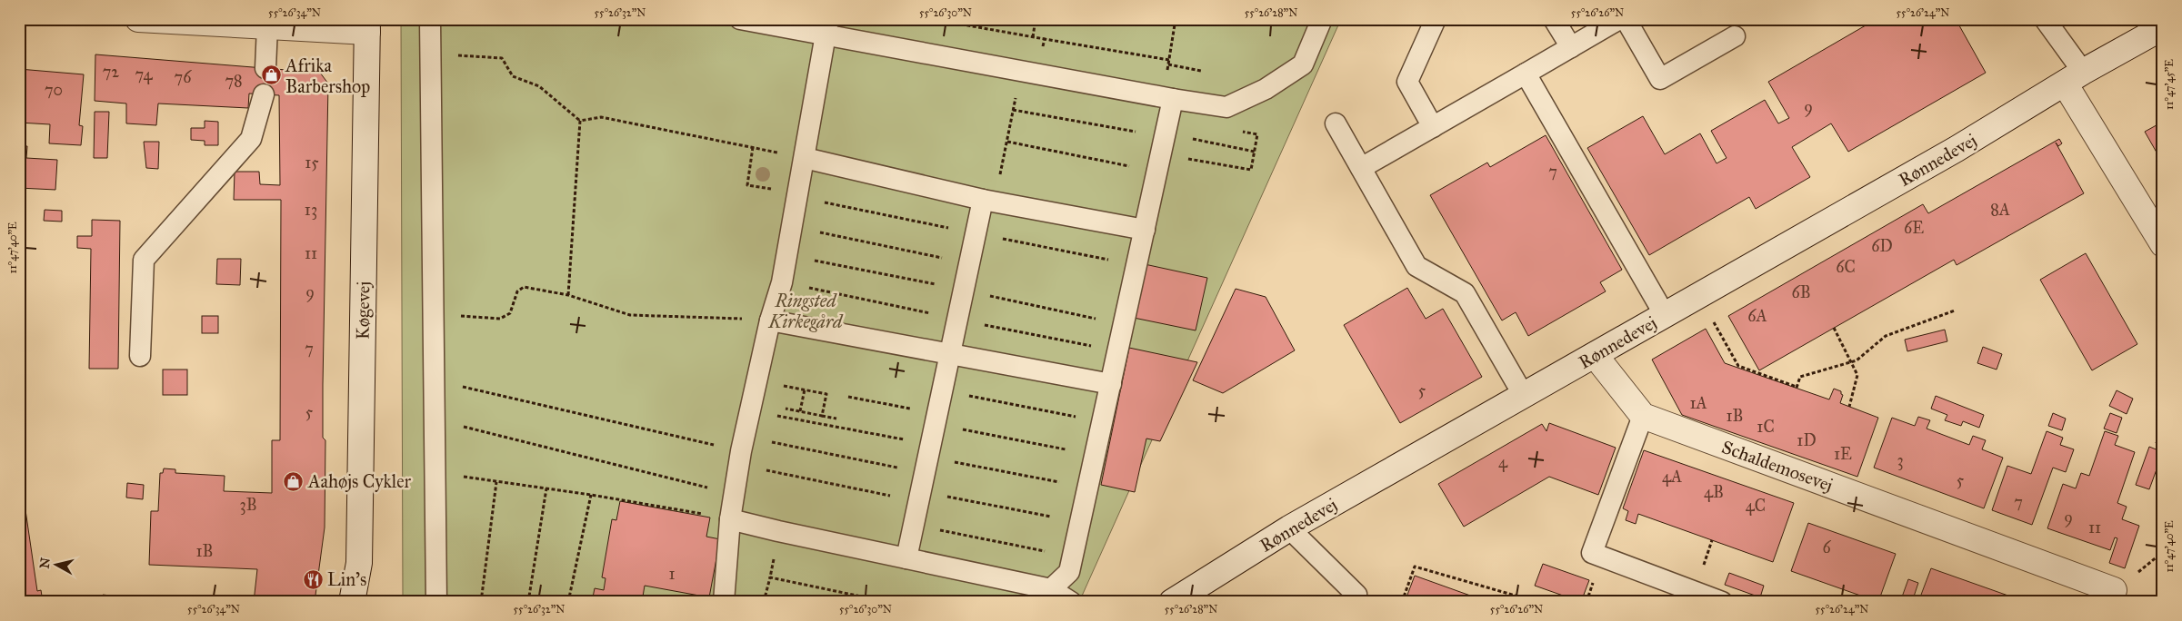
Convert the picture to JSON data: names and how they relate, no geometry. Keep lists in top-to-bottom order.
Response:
{
  "streets": {
    "street": ["Rønnedevej", "Køgevej", "Schaldemosevej"]
  },
  "parks": ["Ringsted Kirkegård"],
  "places": {
    "shop": ["Afrika Barbershop", "Aahøjs Cykler"],
    "restaurant": ["Lin's"]
  },
  "house_numbers": [
    "72",
    "74",
    "76",
    "78",
    "70",
    "9",
    "15",
    "7",
    "13",
    "8A",
    "6E",
    "6D",
    "11",
    "6C",
    "9",
    "6B",
    "6A",
    "7",
    "5",
    "1A",
    "5",
    "1B",
    "1C",
    "1D",
    "1E",
    "3",
    "4",
    "4A",
    "5",
    "4B",
    "7",
    "3B",
    "4C",
    "9",
    "11",
    "6",
    "1B",
    "1"
  ],
  "north": "left",
  "coordinates": [
    "55°26'34\"N",
    "55°26'32\"N",
    "55°26'30\"N",
    "55°26'28\"N",
    "55°26'26\"N",
    "55°26'24\"N",
    "11°47'45\"E",
    "11°47'40\"E"
  ]
}
